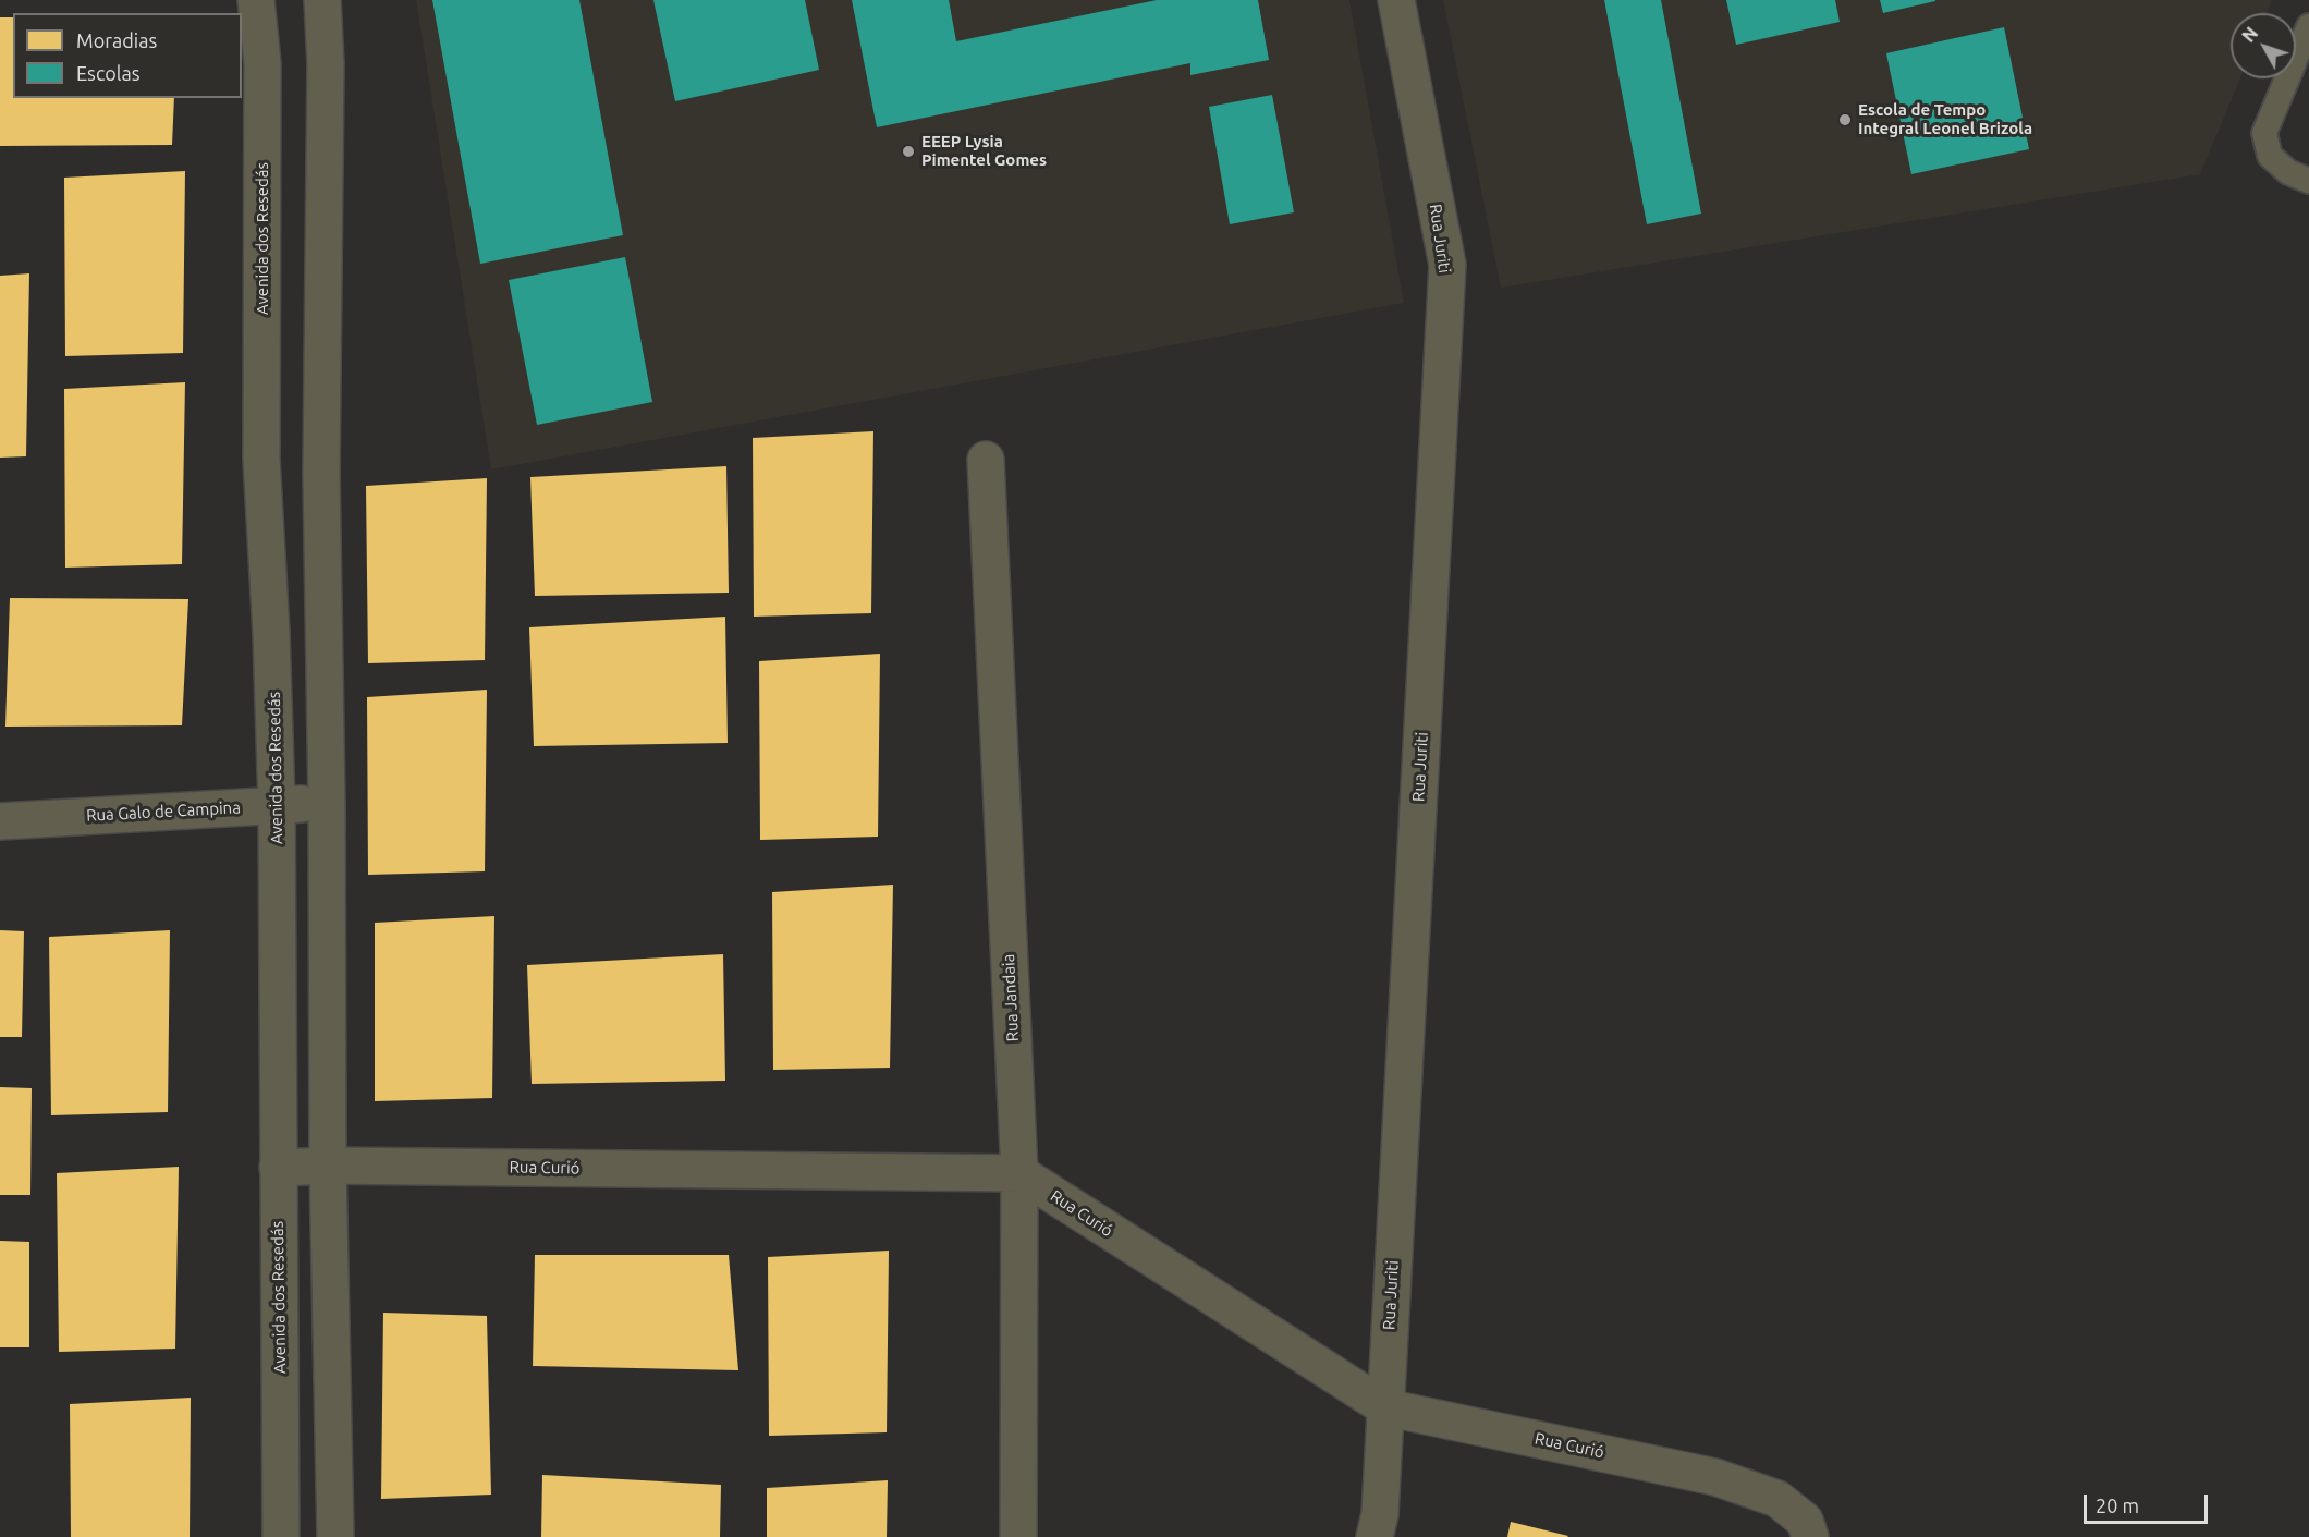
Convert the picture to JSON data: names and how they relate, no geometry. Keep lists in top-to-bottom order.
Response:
{
  "streets": {
    "street": [
      "Avenida dos Resedás",
      "Rua Juriti",
      "Rua Galo de Campina",
      "Rua Jandaia",
      "Rua Curió"
    ]
  },
  "crossings": [
    ["Avenida dos Resedás", "Rua Galo de Campina"],
    ["Avenida dos Resedás", "Rua Curió"],
    ["Rua Juriti", "Rua Curió"],
    ["Rua Jandaia", "Rua Curió"]
  ],
  "places": ["Escola de Tempo Integral Leonel Brizola", "EEEP Lysia Pimentel Gomes"],
  "legend": ["Moradias", "Escolas"],
  "scale_bar": "20 m",
  "north": "top left"
}
